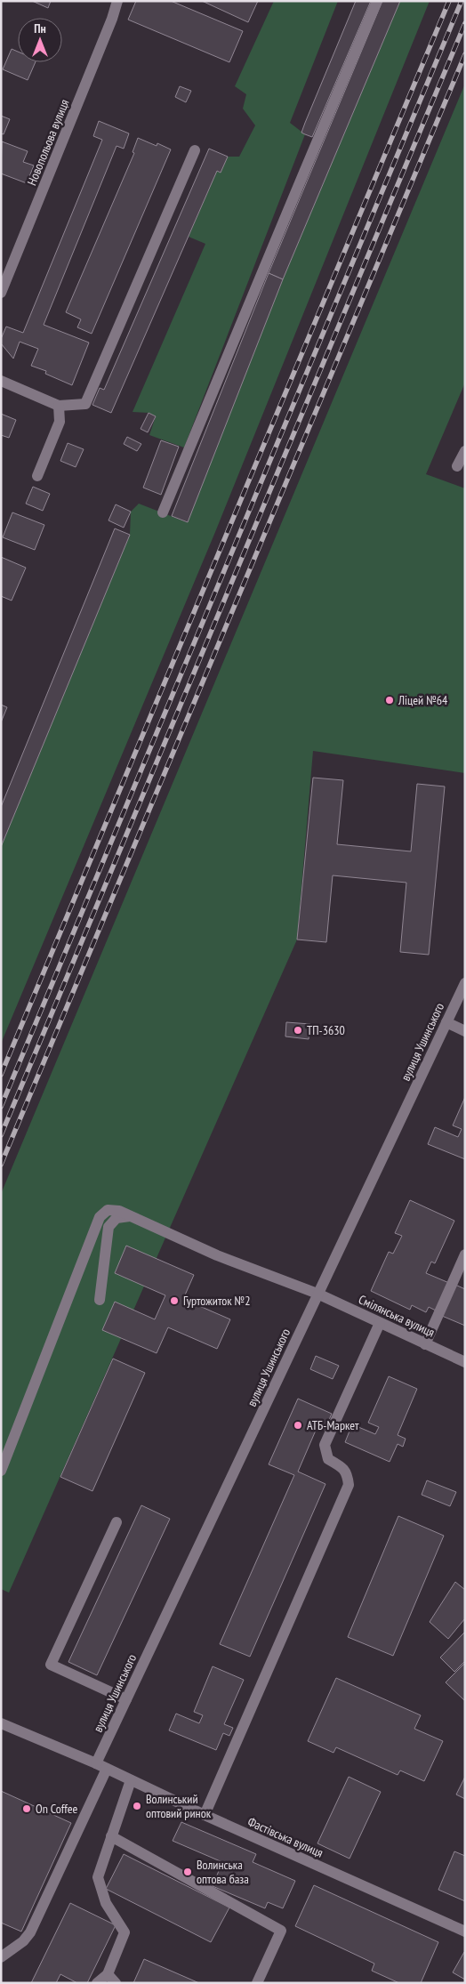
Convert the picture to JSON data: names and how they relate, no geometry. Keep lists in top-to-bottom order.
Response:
{
  "streets": {
    "street": [
      "Новопольова вулиця",
      "вулиця Ушинського",
      "Смілянська вулиця",
      "Фастівська вулиця"
    ]
  },
  "crossings": [
    ["вулиця Ушинського", "Смілянська вулиця"],
    ["вулиця Ушинського", "Фастівська вулиця"]
  ],
  "places": [
    "Ліцей №64",
    "ТП-3630",
    "Гуртожиток №2",
    "АТБ-Маркет",
    "Волинський оптовий ринок",
    "On Coffee",
    "Волинська оптова база"
  ],
  "north": "top"
}
